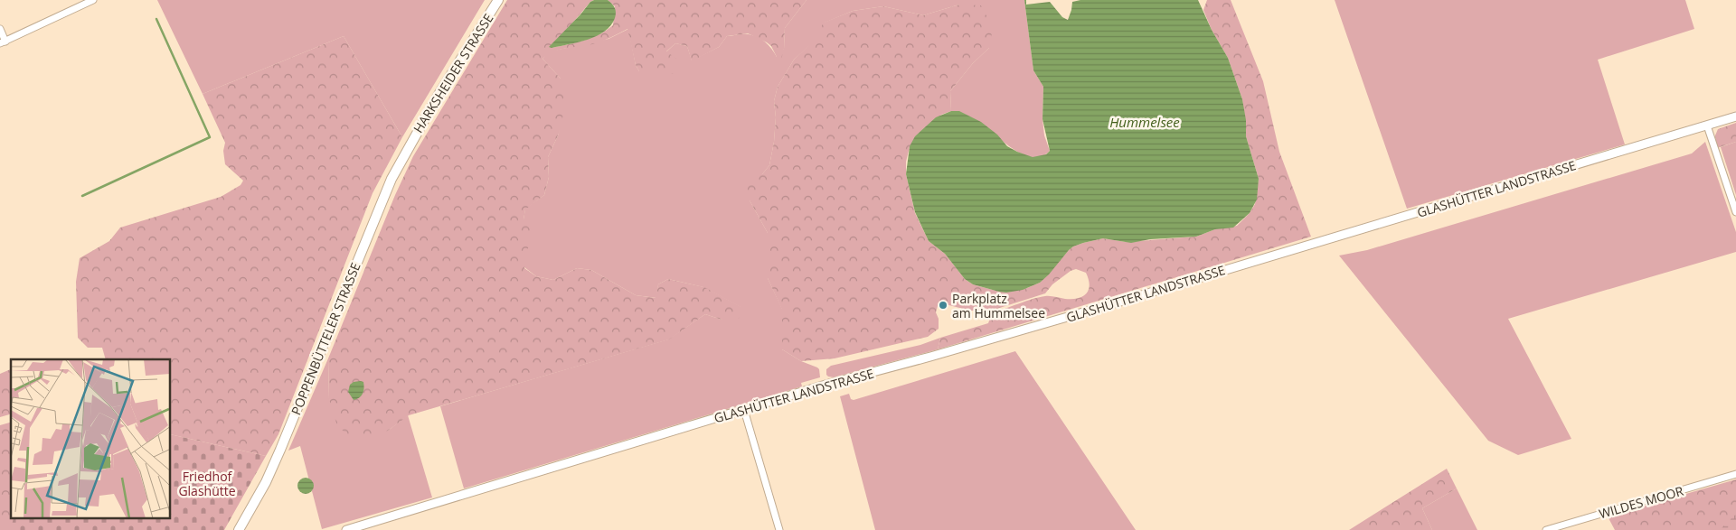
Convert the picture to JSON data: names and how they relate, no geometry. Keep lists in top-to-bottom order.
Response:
{
  "streets": {
    "main road": ["HARKSHEIDER STRASSE", "POPPENBÜTTELER STRASSE"],
    "street": ["GLASHÜTTER LANDSTRASSE", "WILDES MOOR"]
  },
  "crossings": [
    ["HARKSHEIDER STRASSE", "POPPENBÜTTELER STRASSE"]
  ],
  "water": ["Hummelsee"],
  "parks": ["Friedhof Glashütte"],
  "places": ["Parkplatz am Hummelsee"]
}
